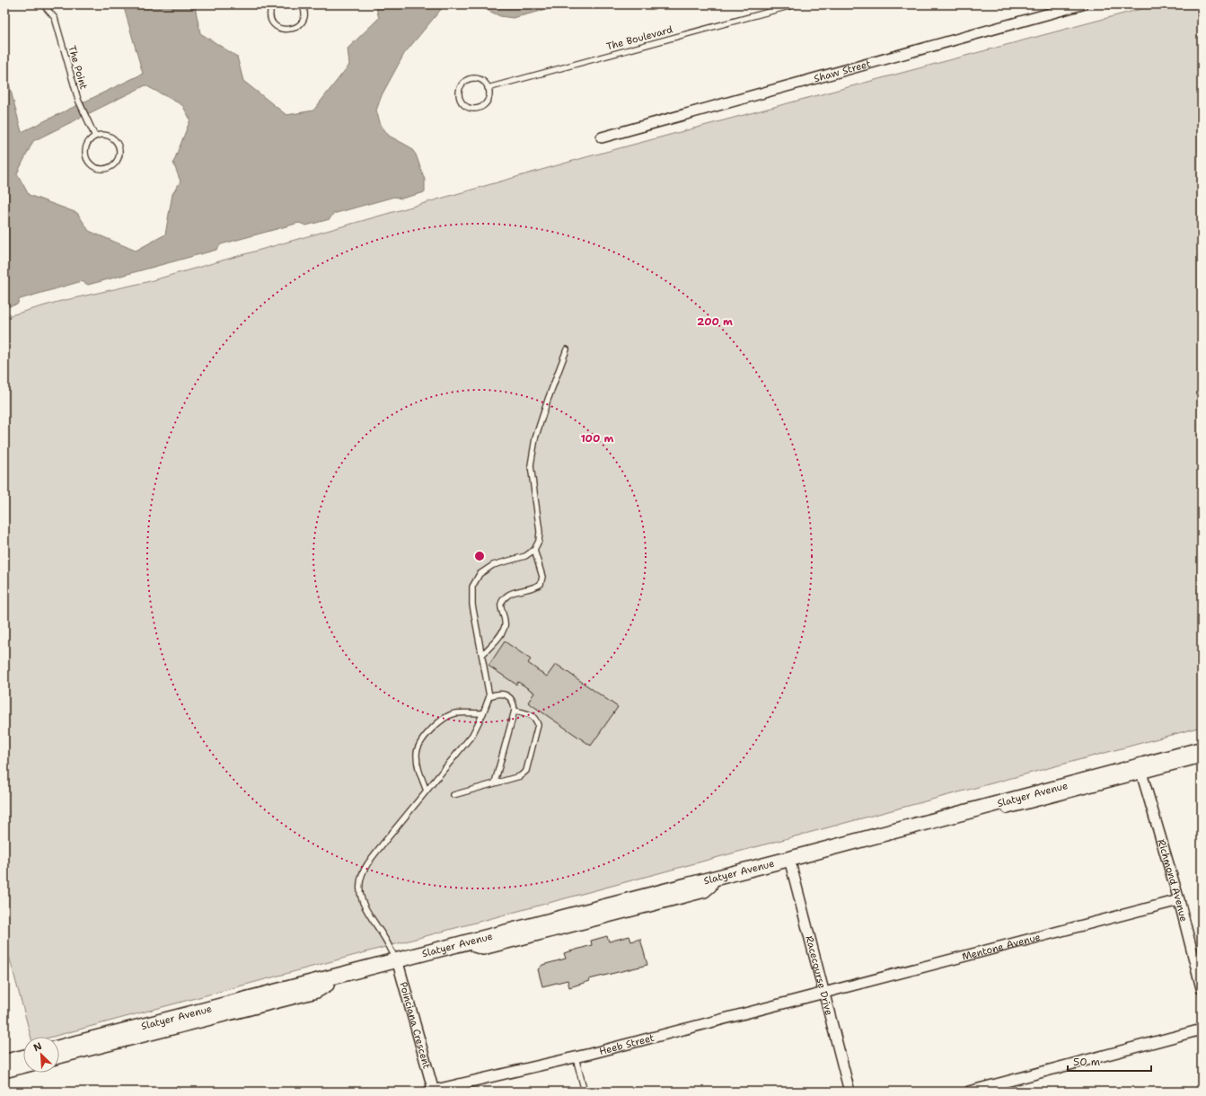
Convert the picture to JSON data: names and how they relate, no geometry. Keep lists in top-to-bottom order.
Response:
{
  "streets": {
    "main road": ["Slatyer Avenue"],
    "street": [
      "Shaw Street",
      "Richmond Avenue",
      "Mentone Avenue",
      "Racecourse Drive",
      "Poinciana Crescent",
      "Heeb Street"
    ],
    "lane": ["The Boulevard", "The Point"]
  },
  "crossings": [
    ["Slatyer Avenue", "Richmond Avenue"],
    ["Slatyer Avenue", "Racecourse Drive"],
    ["Slatyer Avenue", "Poinciana Crescent"],
    ["Richmond Avenue", "Mentone Avenue"],
    ["Mentone Avenue", "Racecourse Drive"],
    ["Mentone Avenue", "Heeb Street"],
    ["Racecourse Drive", "Heeb Street"],
    ["Poinciana Crescent", "Heeb Street"]
  ],
  "scale_bar": "50 m",
  "north": "top left",
  "rings": ["200 m", "100 m"]
}
